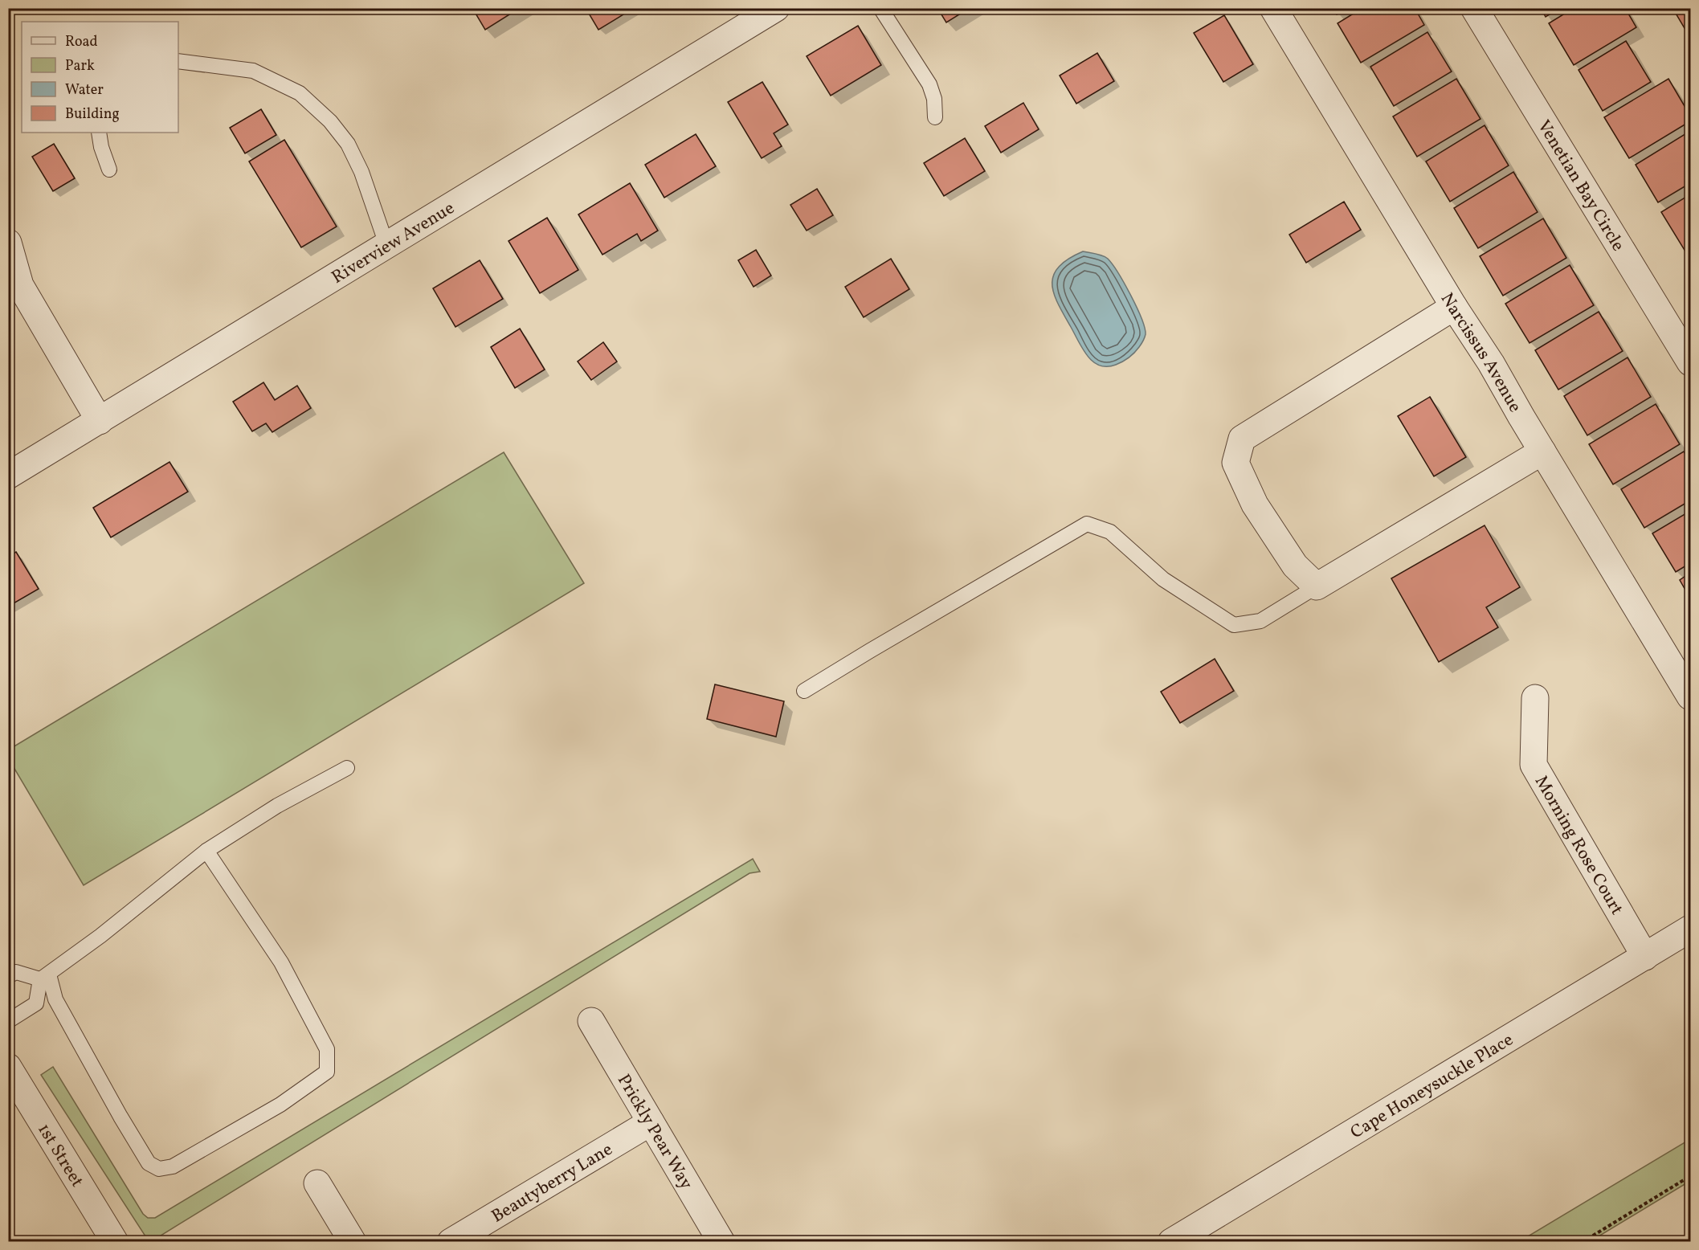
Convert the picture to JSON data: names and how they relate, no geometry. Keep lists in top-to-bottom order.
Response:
{
  "streets": {
    "street": [
      "Venetian Bay Circle",
      "Riverview Avenue",
      "Narcissus Avenue",
      "Morning Rose Court",
      "Cape Honeysuckle Place",
      "Prickly Pear Way",
      "1st Street",
      "Beautyberry Lane"
    ]
  },
  "crossings": [
    ["Morning Rose Court", "Cape Honeysuckle Place"],
    ["Prickly Pear Way", "Beautyberry Lane"]
  ],
  "legend": [
    "Road",
    "Park",
    "Water",
    "Building"
  ]
}
